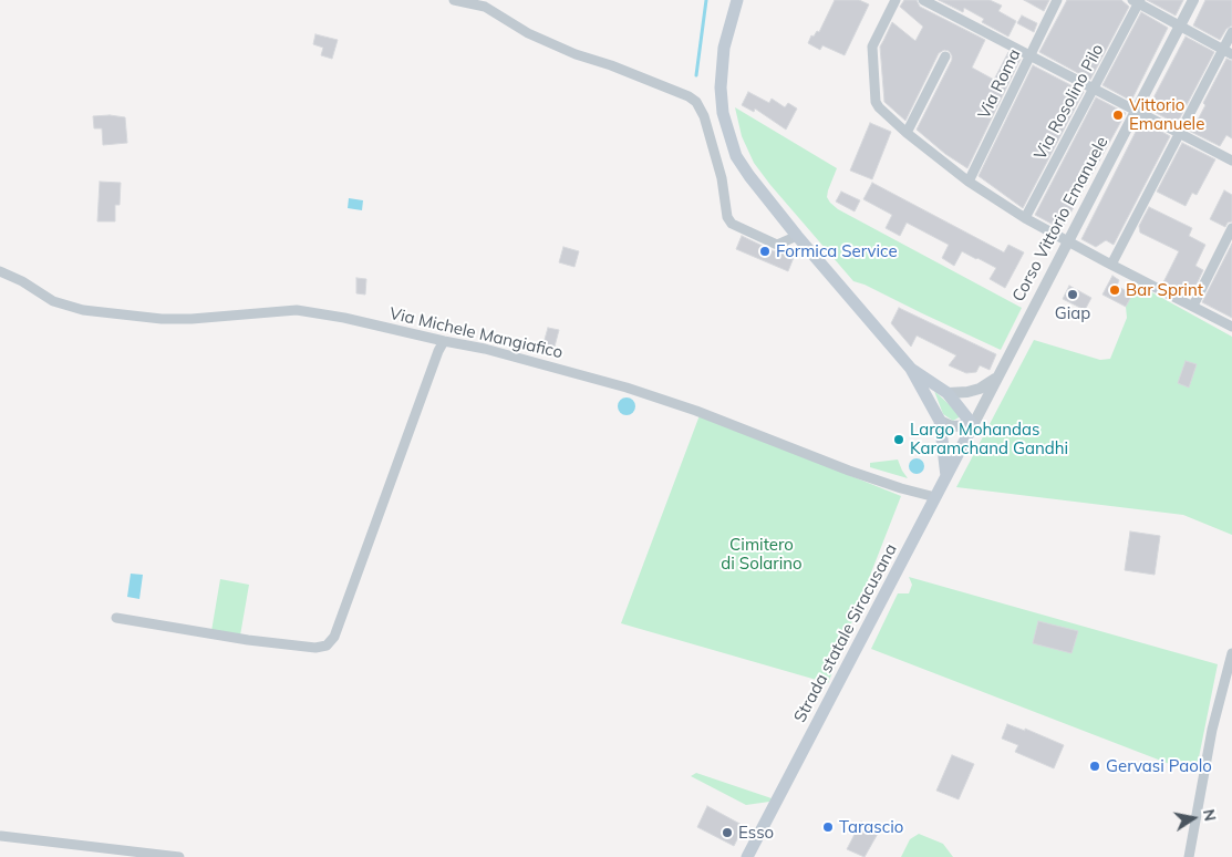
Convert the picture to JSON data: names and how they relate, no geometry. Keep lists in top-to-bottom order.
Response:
{
  "streets": {
    "main road": ["Strada statale Siracusana"],
    "street": [
      "Via Roma",
      "Via Rosolino Pilo",
      "Corso Vittorio Emanuele",
      "Via Michele Mangiafico"
    ]
  },
  "crossings": [
    ["Corso Vittorio Emanuele", "Strada statale Siracusana"],
    ["Via Michele Mangiafico", "Strada statale Siracusana"]
  ],
  "parks": ["Cimitero di Solarino"],
  "places": [
    "Vittorio Emanuele",
    "Formica Service",
    "Bar Sprint",
    "Giap",
    "Largo Mohandas Karamchand Gandhi",
    "Gervasi Paolo",
    "Tarascio",
    "Esso"
  ],
  "north": "right"
}
